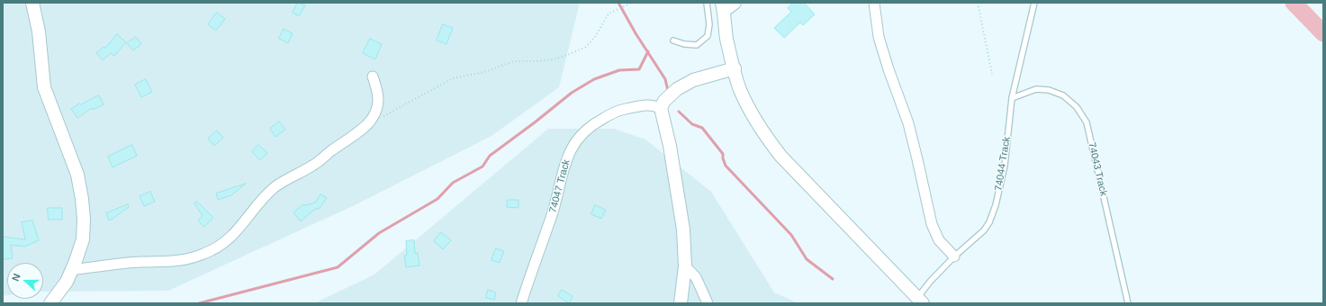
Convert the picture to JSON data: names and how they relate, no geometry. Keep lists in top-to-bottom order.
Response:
{
  "streets": {
    "street": ["74047 Track"],
    "lane": ["74044 Track", "74043 Track"]
  },
  "crossings": [
    ["74044 Track", "74043 Track"]
  ],
  "north": "left"
}
